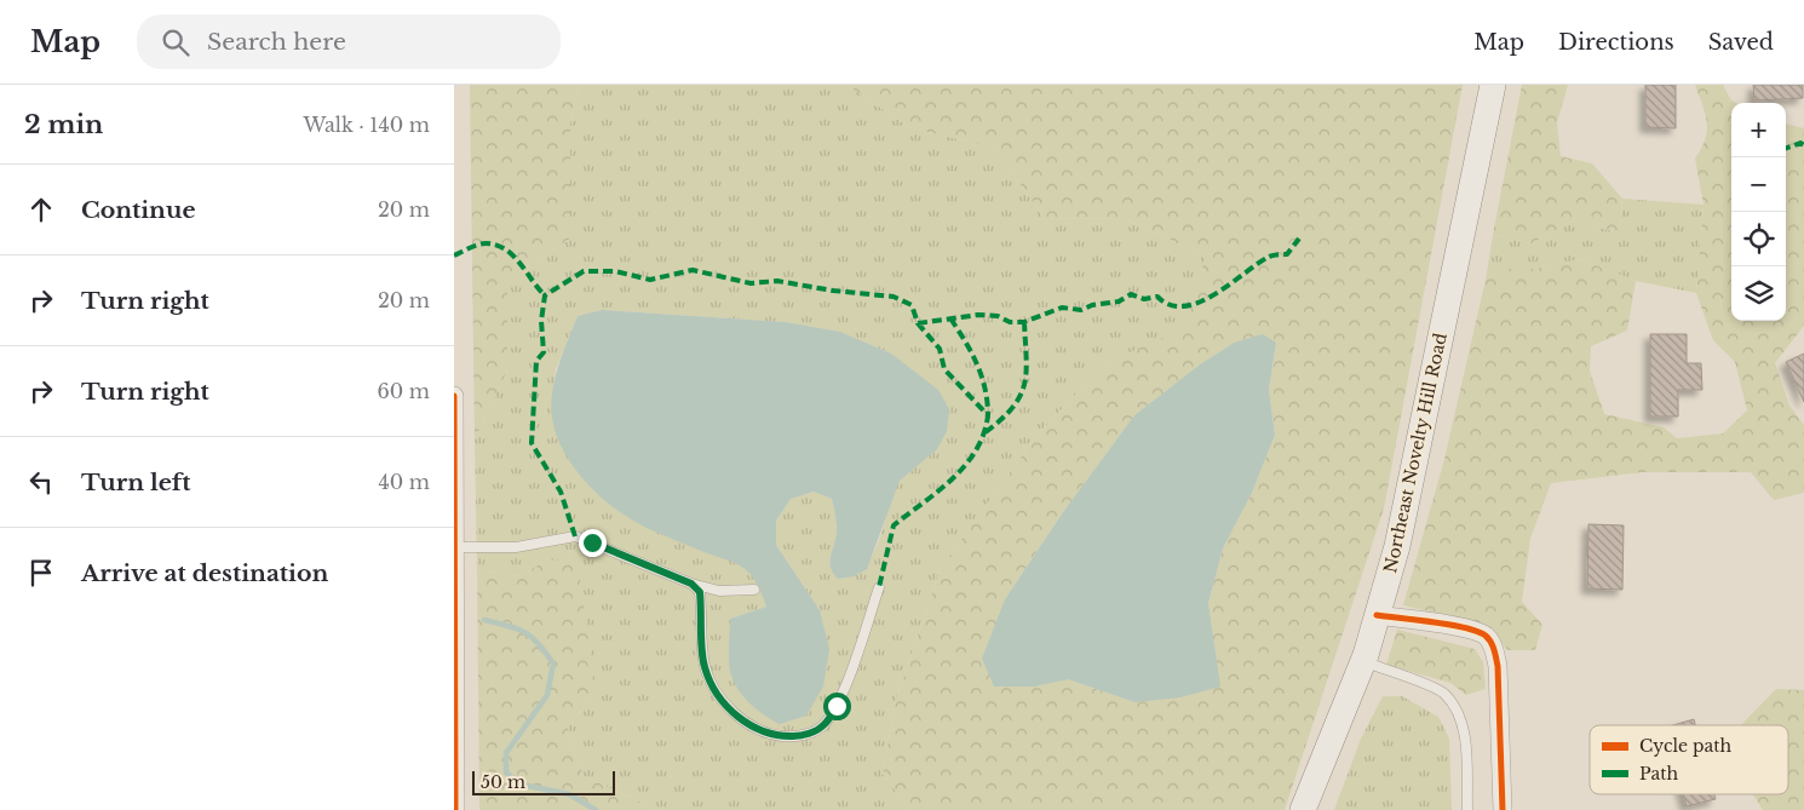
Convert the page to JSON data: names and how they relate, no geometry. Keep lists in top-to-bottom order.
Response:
{
  "streets": {
    "main road": ["Northeast Novelty Hill Road"]
  },
  "legend": ["Cycle path", "Path"],
  "scale_bar": "50 m",
  "page": {
    "header": "Map",
    "search": "Search here",
    "nav": ["Map", "Directions", "Saved"],
    "heading": ["2 min", "Walk · 140 m"],
    "map_buttons": ["+", "−"],
    "list": [
      ["Continue", "20 m"],
      ["Turn right", "20 m"],
      ["Turn right", "60 m"],
      ["Turn left", "40 m"],
      "Arrive at destination"
    ],
    "scale": "50 m"
  }
}
